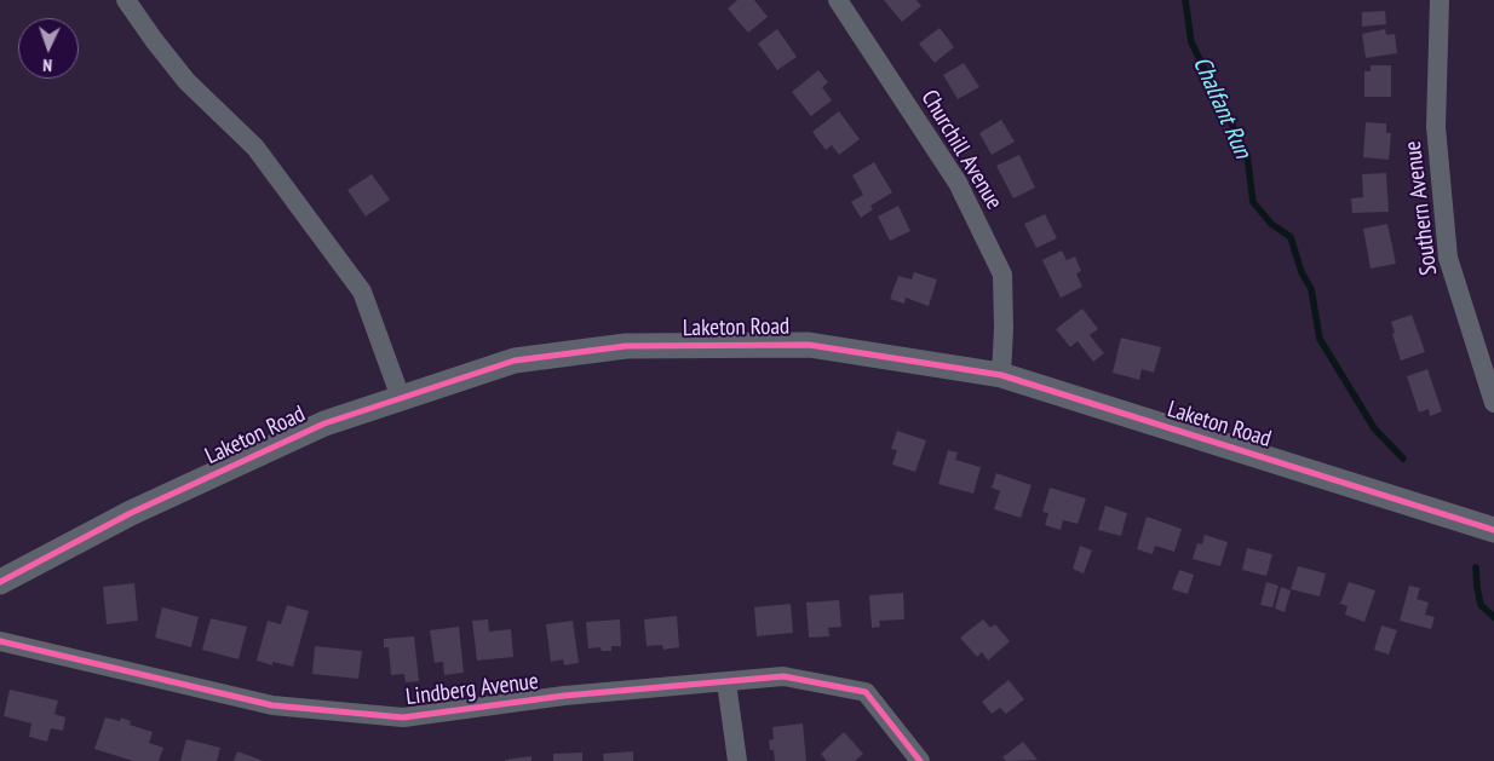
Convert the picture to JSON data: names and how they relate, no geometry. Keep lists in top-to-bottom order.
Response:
{
  "streets": {
    "street": [
      "Churchill Avenue",
      "Southern Avenue",
      "Laketon Road",
      "Lindberg Avenue"
    ]
  },
  "crossings": [
    ["Churchill Avenue", "Laketon Road"]
  ],
  "water": ["Chalfant Run"],
  "north": "bottom"
}
